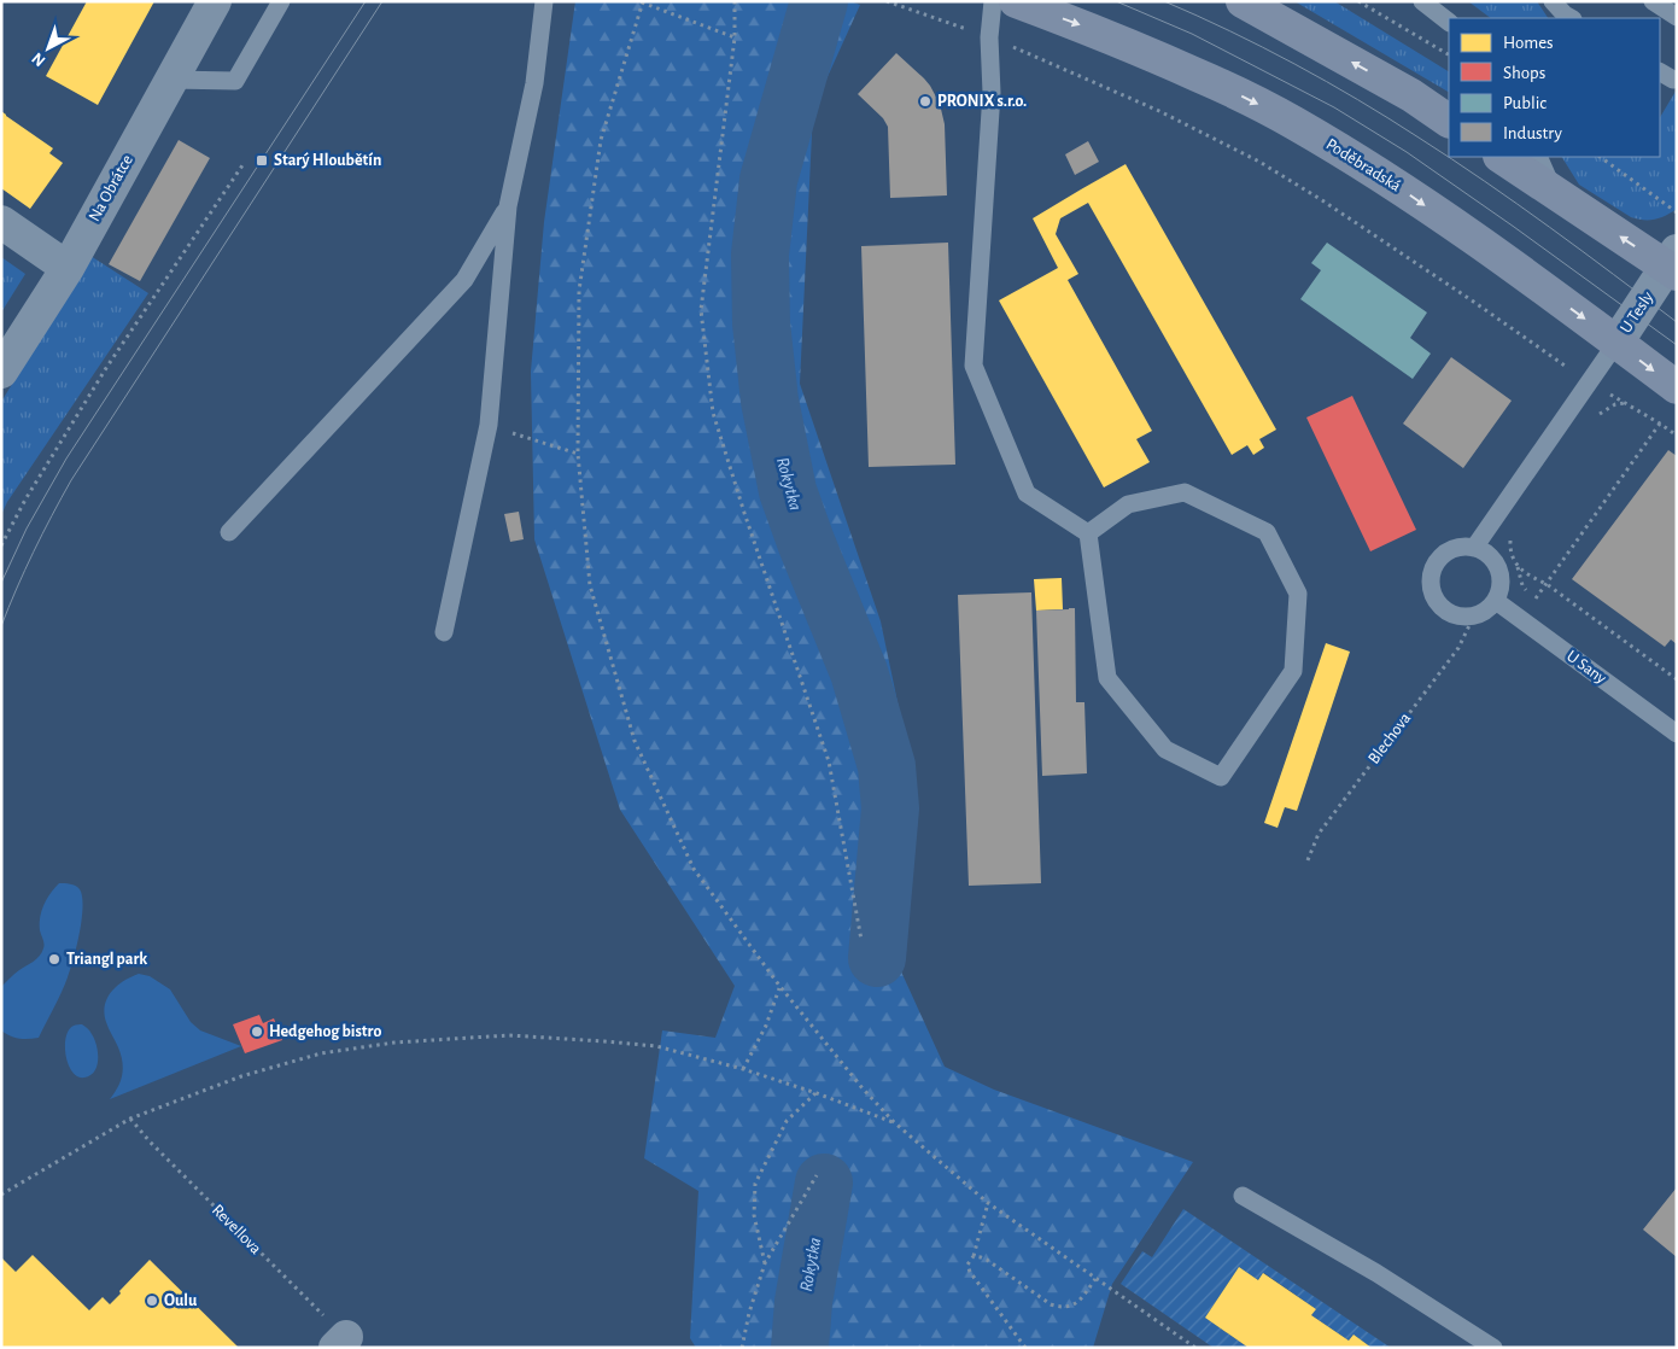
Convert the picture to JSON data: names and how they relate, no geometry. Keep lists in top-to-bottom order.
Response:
{
  "streets": {
    "main road": ["Poděbradská"],
    "street": ["Na Obrátce", "U Tesly"],
    "lane": ["U Sany"],
    "path": ["Blechova", "Revellova"]
  },
  "crossings": [
    ["Poděbradská", "U Tesly"],
    ["U Sany", "Blechova"]
  ],
  "water": ["Rokytka"],
  "places": {
    "other": [
      "PRONIX s.r.o.",
      "Triangl park",
      "Hedgehog bistro",
      "Oulu"
    ],
    "transit": ["Starý Hloubětín"]
  },
  "legend": [
    "Homes",
    "Shops",
    "Public",
    "Industry"
  ],
  "north": "bottom left"
}
